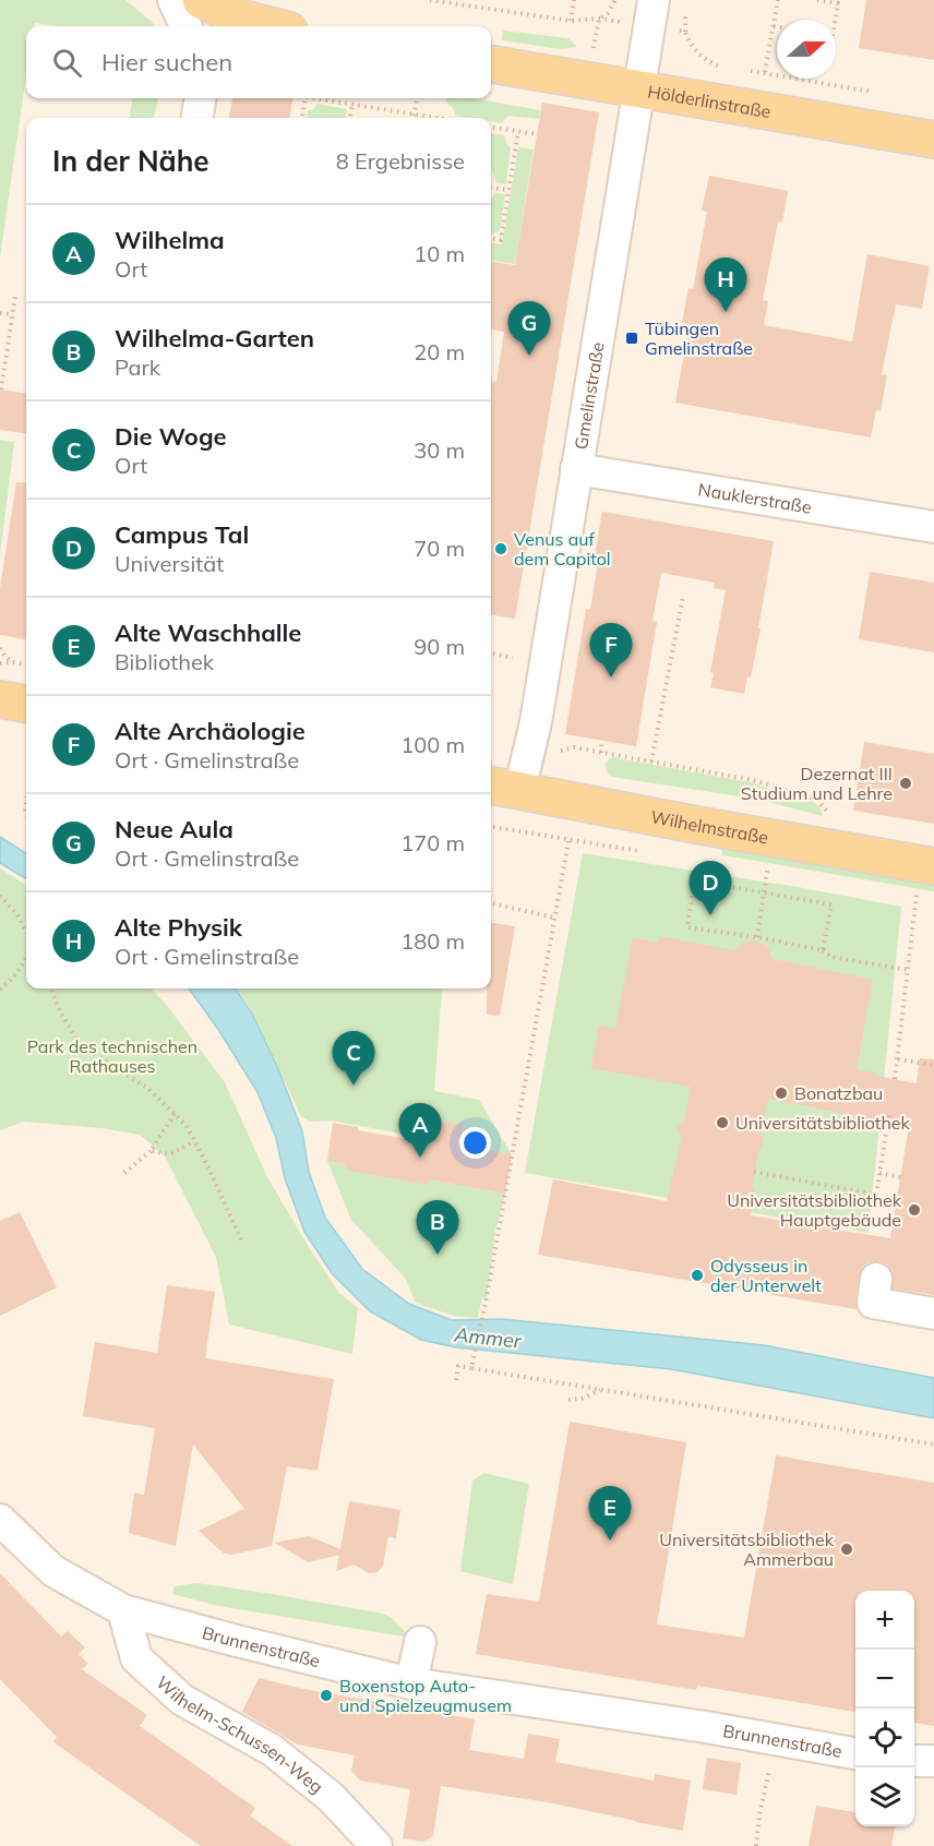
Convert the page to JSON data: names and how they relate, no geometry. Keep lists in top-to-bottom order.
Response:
{
  "streets": {
    "main road": ["Hölderlinstraße", "Wilhelmstraße"],
    "street": [
      "Gmelinstraße",
      "Nauklerstraße",
      "Brunnenstraße",
      "Wilhelm-Schussen-Weg"
    ]
  },
  "crossings": [
    ["Hölderlinstraße", "Gmelinstraße"],
    ["Gmelinstraße", "Nauklerstraße"],
    ["Gmelinstraße", "Wilhelmstraße"],
    ["Brunnenstraße", "Wilhelm-Schussen-Weg"]
  ],
  "water": ["Ammer"],
  "parks": ["Park des technischen Rathauses"],
  "places": {
    "transit": ["Tübingen Gmelinstraße"],
    "other": [
      "Venus auf dem Capitol",
      "Dezernat III Studium und Lehre",
      "Bonatzbau",
      "Universitätsbibliothek",
      "Universitätsbibliothek Hauptgebäude",
      "Odysseus in der Unterwelt",
      "Universitätsbibliothek Ammerbau",
      "Boxenstop Auto- und Spielzeugmusem"
    ]
  },
  "north": "right",
  "page": {
    "search": "Hier suchen",
    "heading": ["In der Nähe", "8 Ergebnisse"],
    "list": [
      {
        "mark": "A",
        "name": "Wilhelma",
        "note": "Ort",
        "value": "10 m"
      },
      {
        "mark": "B",
        "name": "Wilhelma-Garten",
        "note": "Park",
        "value": "20 m"
      },
      {
        "mark": "C",
        "name": "Die Woge",
        "note": "Ort",
        "value": "30 m"
      },
      {
        "mark": "D",
        "name": "Campus Tal",
        "note": "Universität",
        "value": "70 m"
      },
      {
        "mark": "E",
        "name": "Alte Waschhalle",
        "note": "Bibliothek",
        "value": "90 m"
      },
      {
        "mark": "F",
        "name": "Alte Archäologie",
        "note": "Ort · Gmelinstraße",
        "value": "100 m"
      },
      {
        "mark": "G",
        "name": "Neue Aula",
        "note": "Ort · Gmelinstraße",
        "value": "170 m"
      },
      {
        "mark": "H",
        "name": "Alte Physik",
        "note": "Ort · Gmelinstraße",
        "value": "180 m"
      }
    ],
    "pins": [
      "H",
      "G",
      "F",
      "D",
      "C",
      "A",
      "B",
      "E"
    ],
    "map_buttons": ["+", "−"]
  }
}
